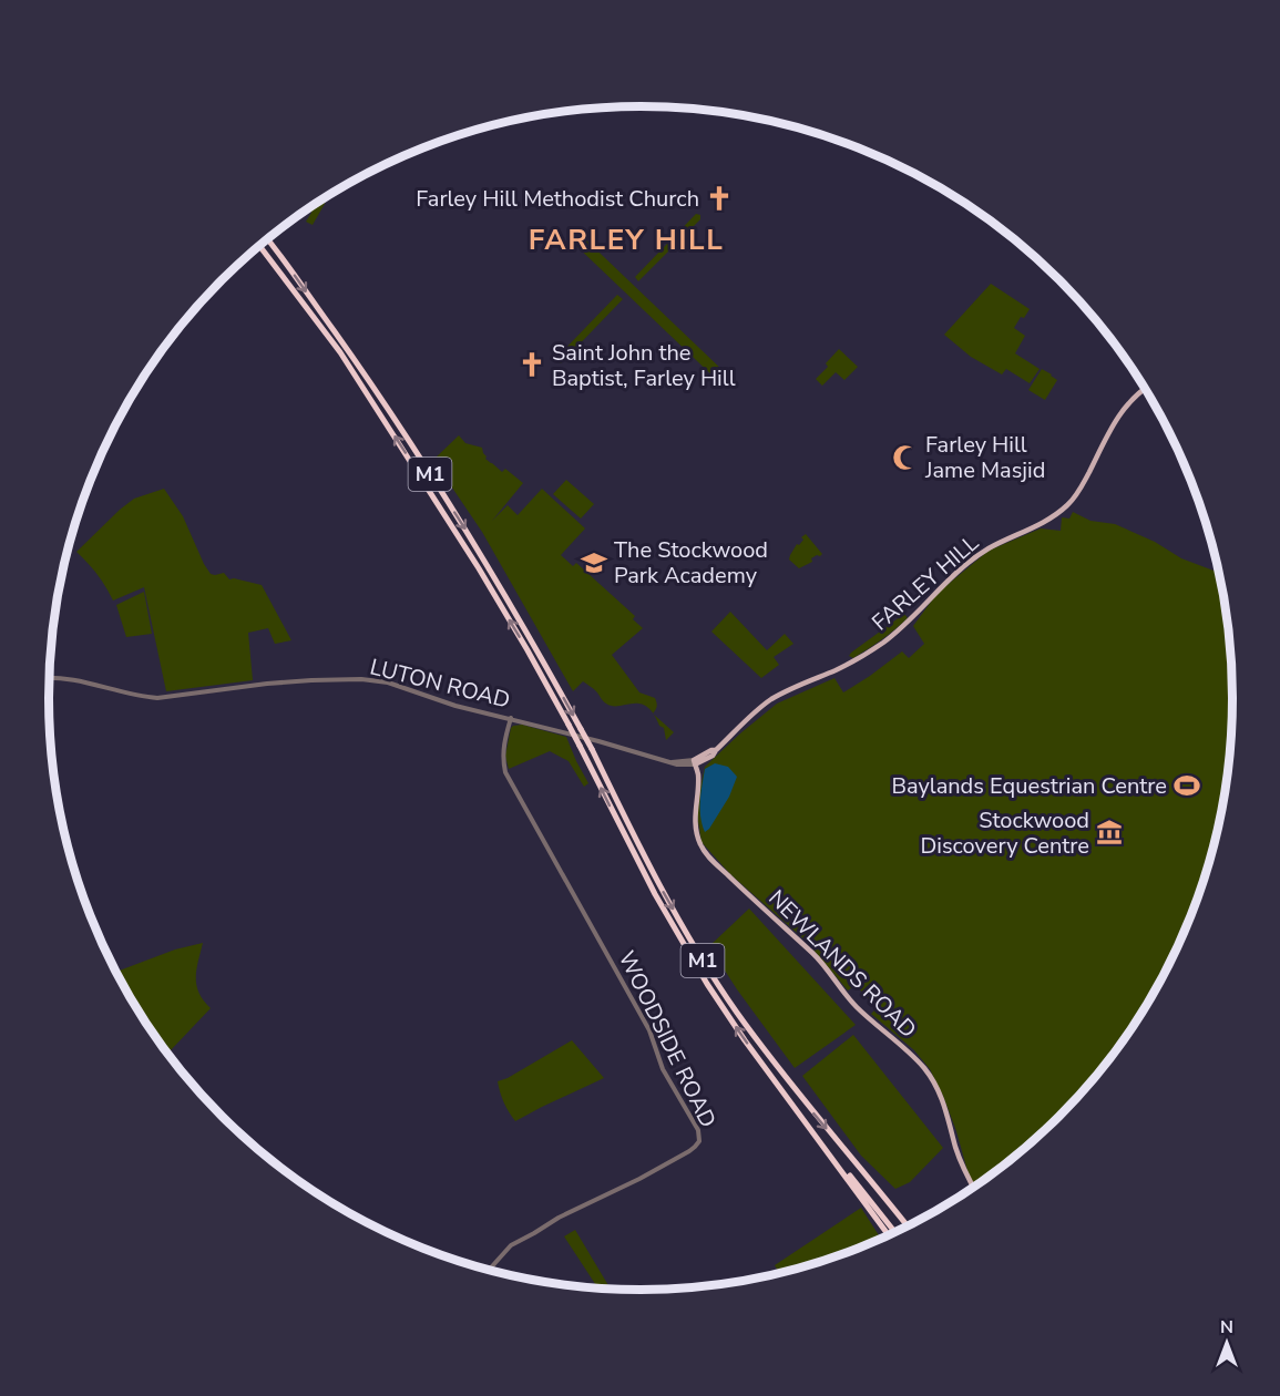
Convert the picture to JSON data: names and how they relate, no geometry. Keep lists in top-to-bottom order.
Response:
{
  "streets": {
    "highway": ["M1"],
    "main road": ["FARLEY HILL", "NEWLANDS ROAD"],
    "street": ["LUTON ROAD", "WOODSIDE ROAD"]
  },
  "crossings": [
    ["FARLEY HILL", "LUTON ROAD"],
    ["FARLEY HILL", "NEWLANDS ROAD"],
    ["LUTON ROAD", "NEWLANDS ROAD"],
    ["LUTON ROAD", "WOODSIDE ROAD"]
  ],
  "districts": ["FARLEY HILL"],
  "places": {
    "church": ["Farley Hill Methodist Church", "Saint John the Baptist, Farley Hill"],
    "mosque": ["Farley Hill Jame Masjid"],
    "school or university": ["The Stockwood Park Academy"],
    "sports": ["Baylands Equestrian Centre"],
    "museum": ["Stockwood Discovery Centre"]
  },
  "north": "top"
}
